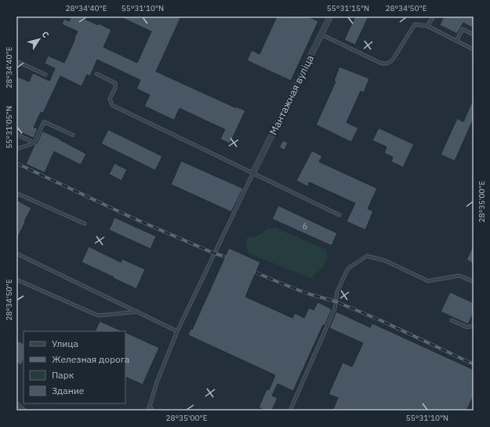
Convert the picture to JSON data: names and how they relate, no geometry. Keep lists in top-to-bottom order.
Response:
{
  "streets": {
    "street": ["Мантажная вуліца"]
  },
  "house_numbers": ["6"],
  "legend": [
    "Улица",
    "Железная дорога",
    "Парк",
    "Здание"
  ],
  "north": "top right",
  "coordinates": [
    "28°34'40\"E",
    "55°31'10\"N",
    "55°31'15\"N",
    "28°34'50\"E",
    "55°31'05\"N",
    "28°35'00\"E"
  ]
}
